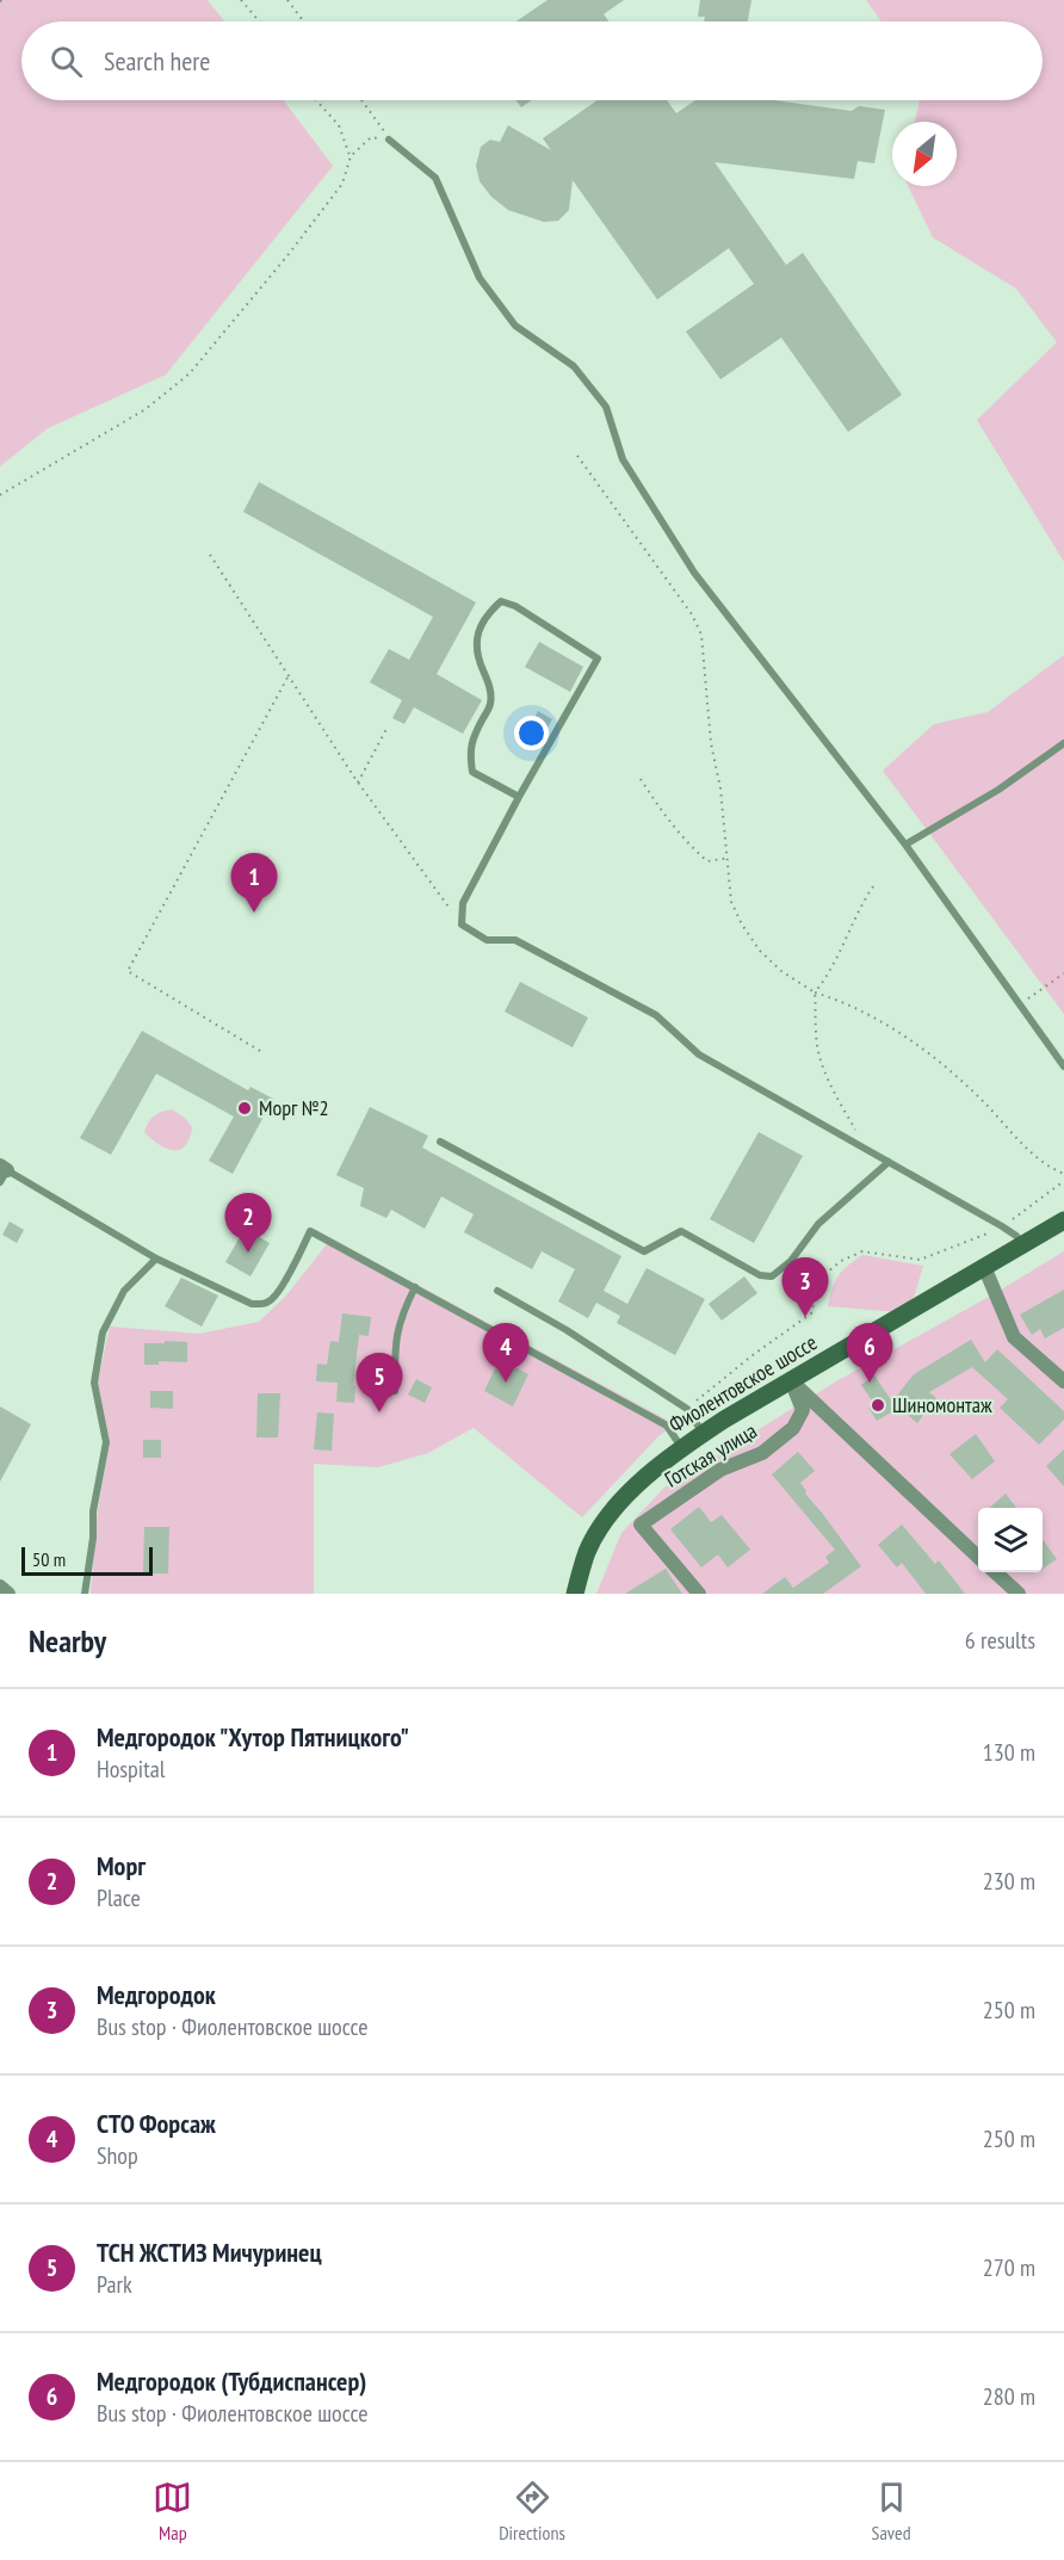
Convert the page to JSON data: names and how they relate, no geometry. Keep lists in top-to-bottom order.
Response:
{
  "streets": {
    "main road": ["Фиолентовское шоссе"],
    "street": ["Готская улица"]
  },
  "crossings": [
    ["Фиолентовское шоссе", "Готская улица"]
  ],
  "places": ["Морг №2", "Шиномонтаж"],
  "scale_bar": "50 m",
  "north": "bottom left",
  "page": {
    "search": "Search here",
    "pins": [
      "1",
      "2",
      "3",
      "4",
      "6",
      "5"
    ],
    "scale": "50 m",
    "heading": ["Nearby", "6 results"],
    "list": [
      {
        "mark": "1",
        "name": "Медгородок \"Хутор Пятницкого\"",
        "note": "Hospital",
        "value": "130 m"
      },
      {
        "mark": "2",
        "name": "Морг",
        "note": "Place",
        "value": "230 m"
      },
      {
        "mark": "3",
        "name": "Медгородок",
        "note": "Bus stop · Фиолентовское шоссе",
        "value": "250 m"
      },
      {
        "mark": "4",
        "name": "СТО Форсаж",
        "note": "Shop",
        "value": "250 m"
      },
      {
        "mark": "5",
        "name": "ТСН ЖСТИЗ Мичуринец",
        "note": "Park",
        "value": "270 m"
      },
      {
        "mark": "6",
        "name": "Медгородок (Тубдиспансер)",
        "note": "Bus stop · Фиолентовское шоссе",
        "value": "280 m"
      }
    ],
    "nav": ["Map", "Directions", "Saved"]
  }
}
